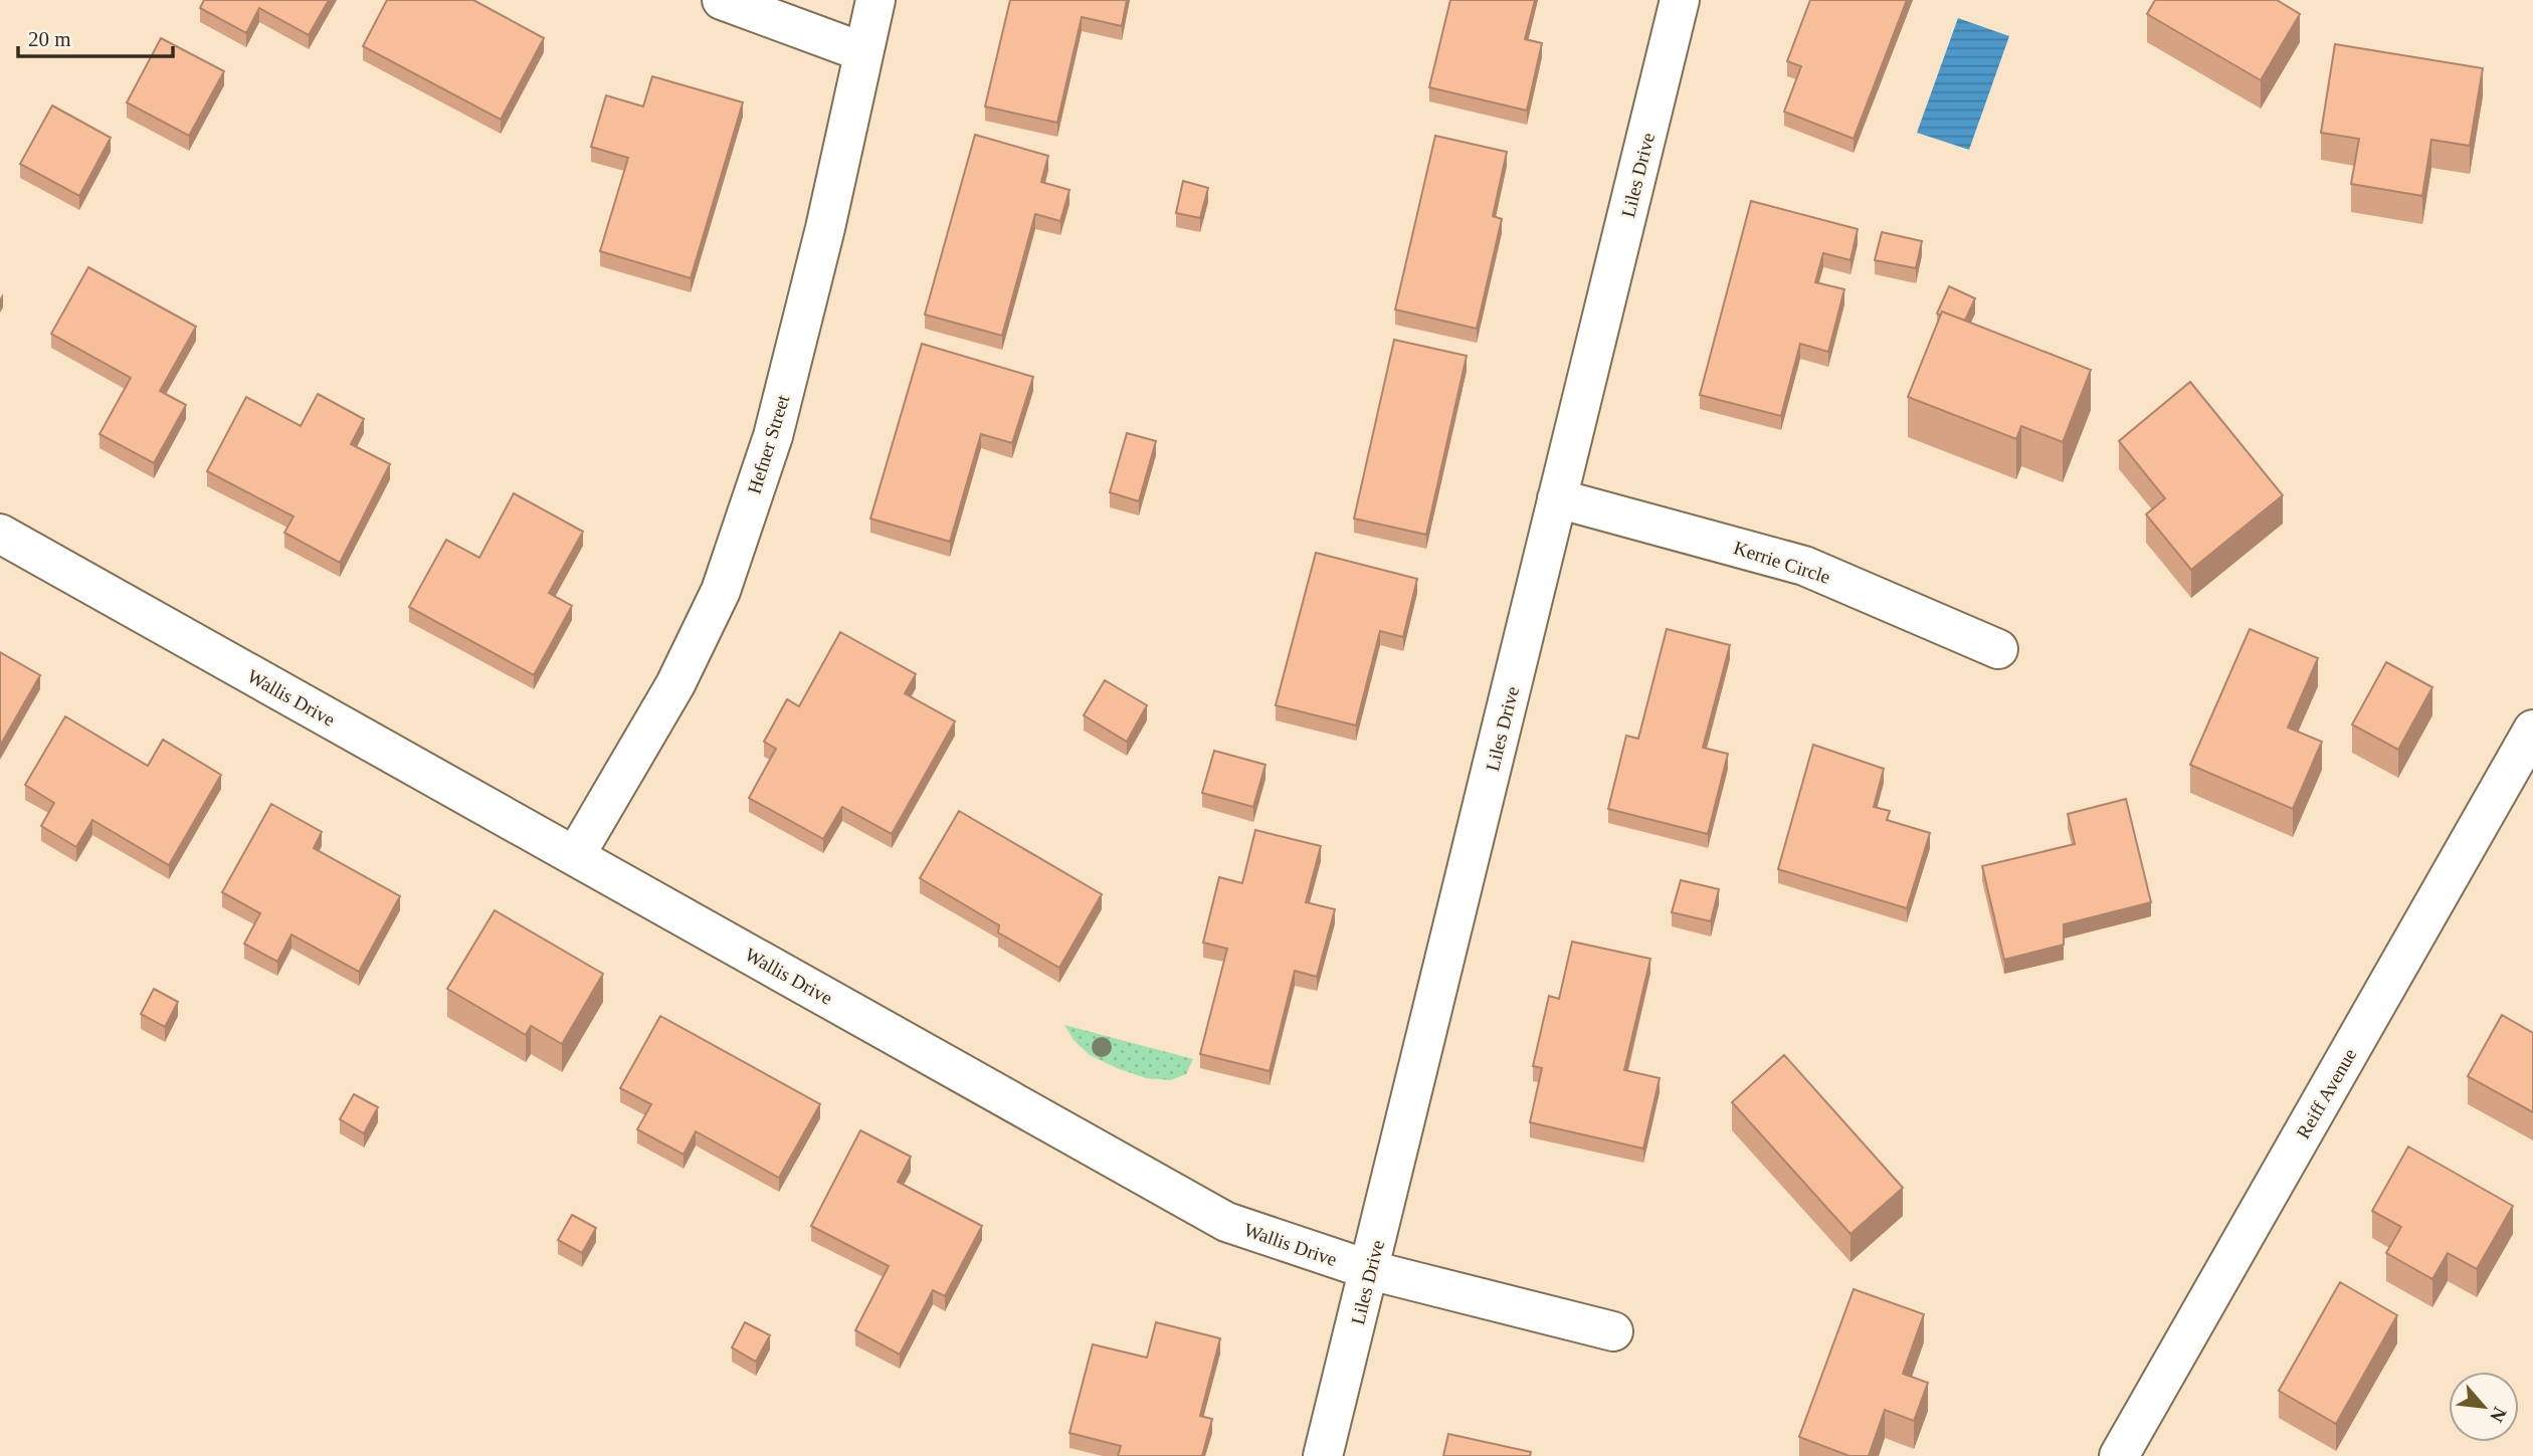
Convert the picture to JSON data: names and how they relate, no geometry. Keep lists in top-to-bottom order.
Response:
{
  "streets": {
    "street": [
      "Liles Drive",
      "Hefner Street",
      "Kerrie Circle",
      "Wallis Drive",
      "Reiff Avenue"
    ]
  },
  "crossings": [
    ["Liles Drive", "Kerrie Circle"],
    ["Liles Drive", "Wallis Drive"],
    ["Hefner Street", "Wallis Drive"]
  ],
  "scale_bar": "20 m",
  "north": "bottom right"
}
